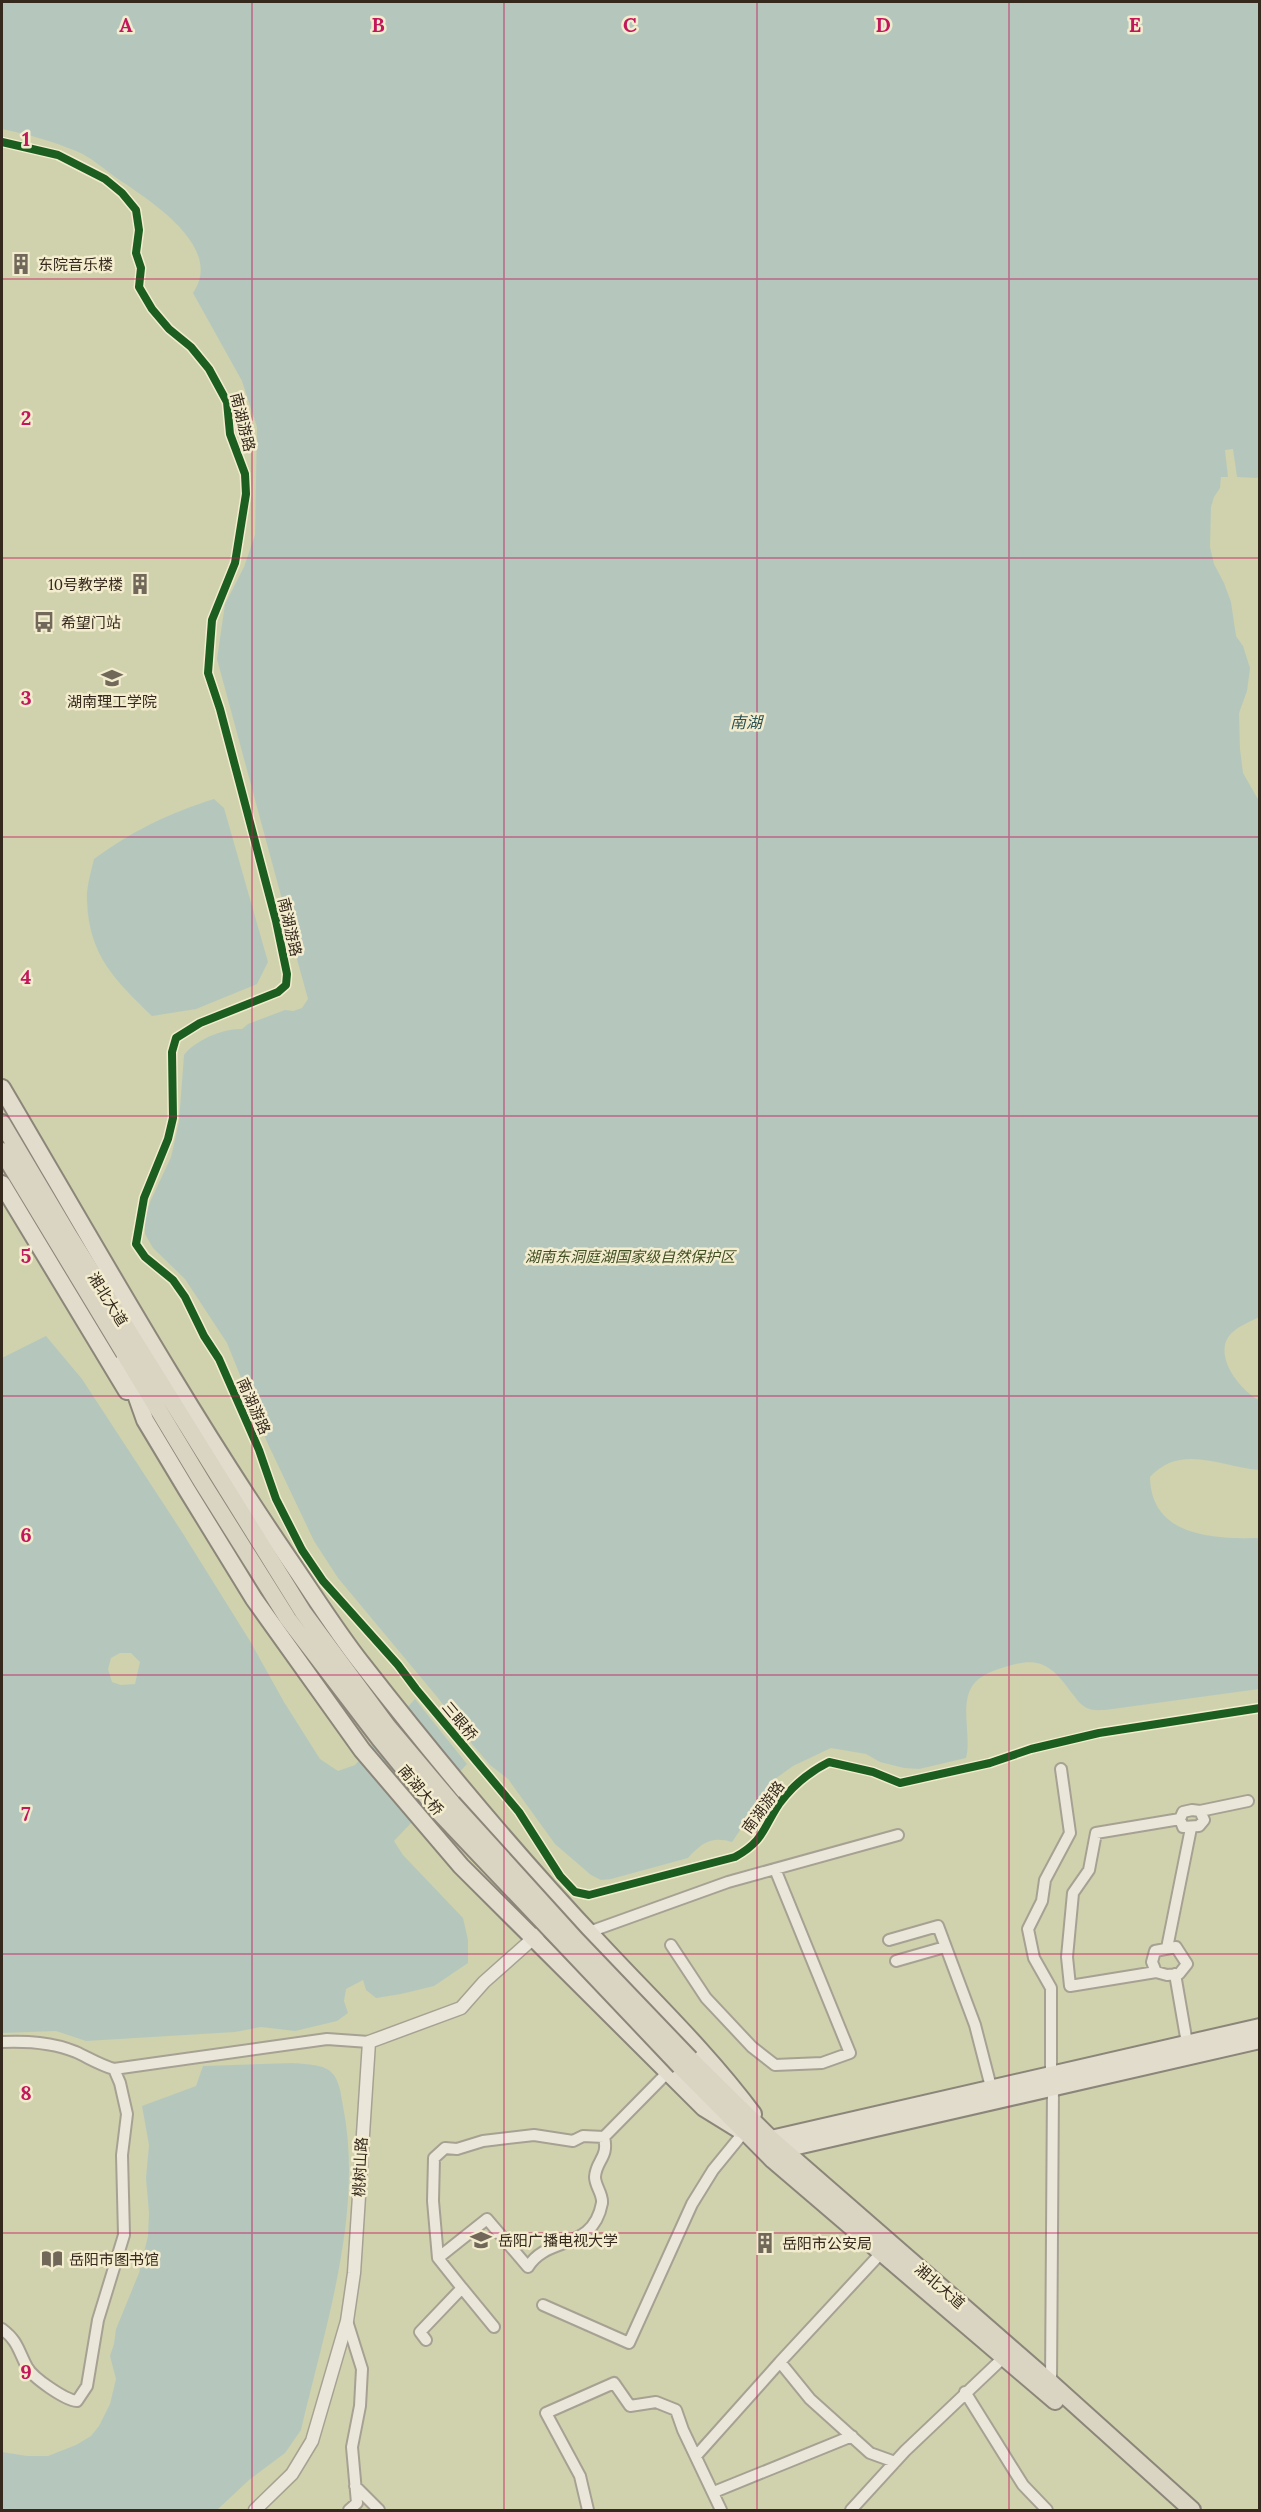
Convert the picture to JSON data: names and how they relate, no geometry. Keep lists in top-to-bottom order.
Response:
{
  "streets": {
    "highway": ["湘北大道", "南湖大桥"],
    "street": ["桃树山路"],
    "cycle path": ["南湖游路"]
  },
  "crossings": [
    ["湘北大道", "南湖大桥"]
  ],
  "water": ["南湖"],
  "parks": ["湖南东洞庭湖国家级自然保护区"],
  "places": {
    "building": ["东院音乐楼", "10号教学楼", "岳阳市公安局"],
    "bus stop": ["希望门站"],
    "school or university": ["湖南理工学院", "岳阳广播电视大学"],
    "library": ["岳阳市图书馆"]
  },
  "grid": {
    "columns": [
      "A",
      "B",
      "C",
      "D",
      "E"
    ],
    "rows": [
      "1",
      "2",
      "3",
      "4",
      "5",
      "6",
      "7",
      "8",
      "9"
    ]
  }
}
